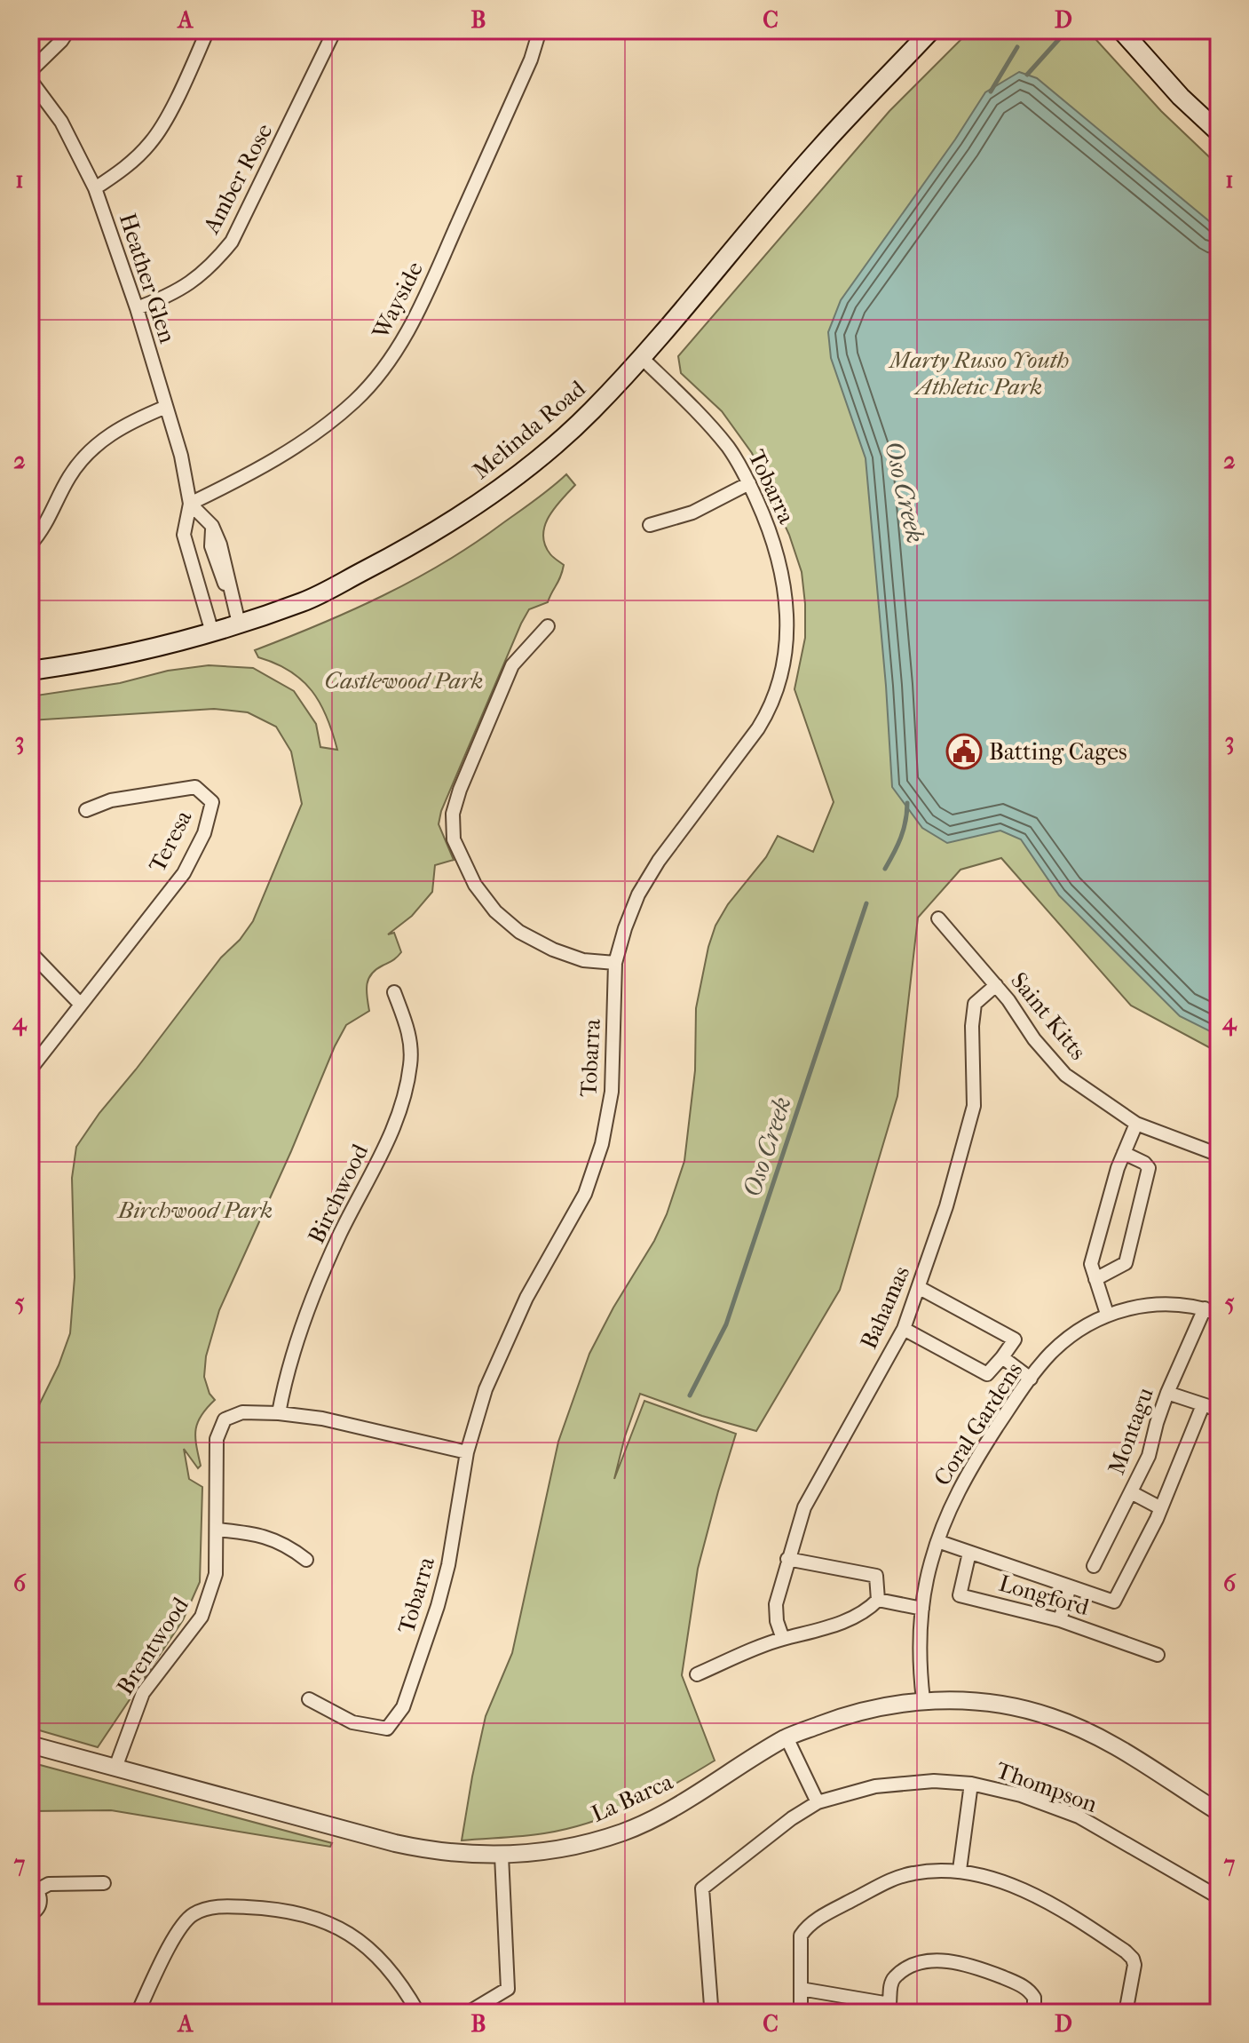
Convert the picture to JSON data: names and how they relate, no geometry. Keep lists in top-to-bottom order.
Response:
{
  "streets": {
    "main road": ["Melinda Road"],
    "street": [
      "Amber Rose",
      "Heather Glen",
      "Wayside",
      "Tobarra",
      "Teresa",
      "Saint Kitts",
      "Birchwood",
      "Bahamas",
      "Coral Gardens",
      "Montagu",
      "Longford",
      "Brentwood",
      "Thompson",
      "La Barca"
    ]
  },
  "crossings": [
    ["Amber Rose", "Heather Glen"],
    ["Heather Glen", "Wayside"],
    ["Heather Glen", "Melinda Road"],
    ["Melinda Road", "Tobarra"],
    ["Saint Kitts", "Bahamas"],
    ["Birchwood", "Brentwood"],
    ["Coral Gardens", "Montagu"],
    ["Coral Gardens", "La Barca"],
    ["Brentwood", "La Barca"]
  ],
  "water": ["Oso Creek"],
  "parks": ["Marty Russo Youth Athletic Park", "Castlewood Park", "Birchwood Park"],
  "places": {
    "public building": ["Batting Cages"]
  },
  "grid": {
    "columns": [
      "A",
      "B",
      "C",
      "D"
    ],
    "rows": [
      "1",
      "2",
      "3",
      "4",
      "5",
      "6",
      "7"
    ]
  }
}
